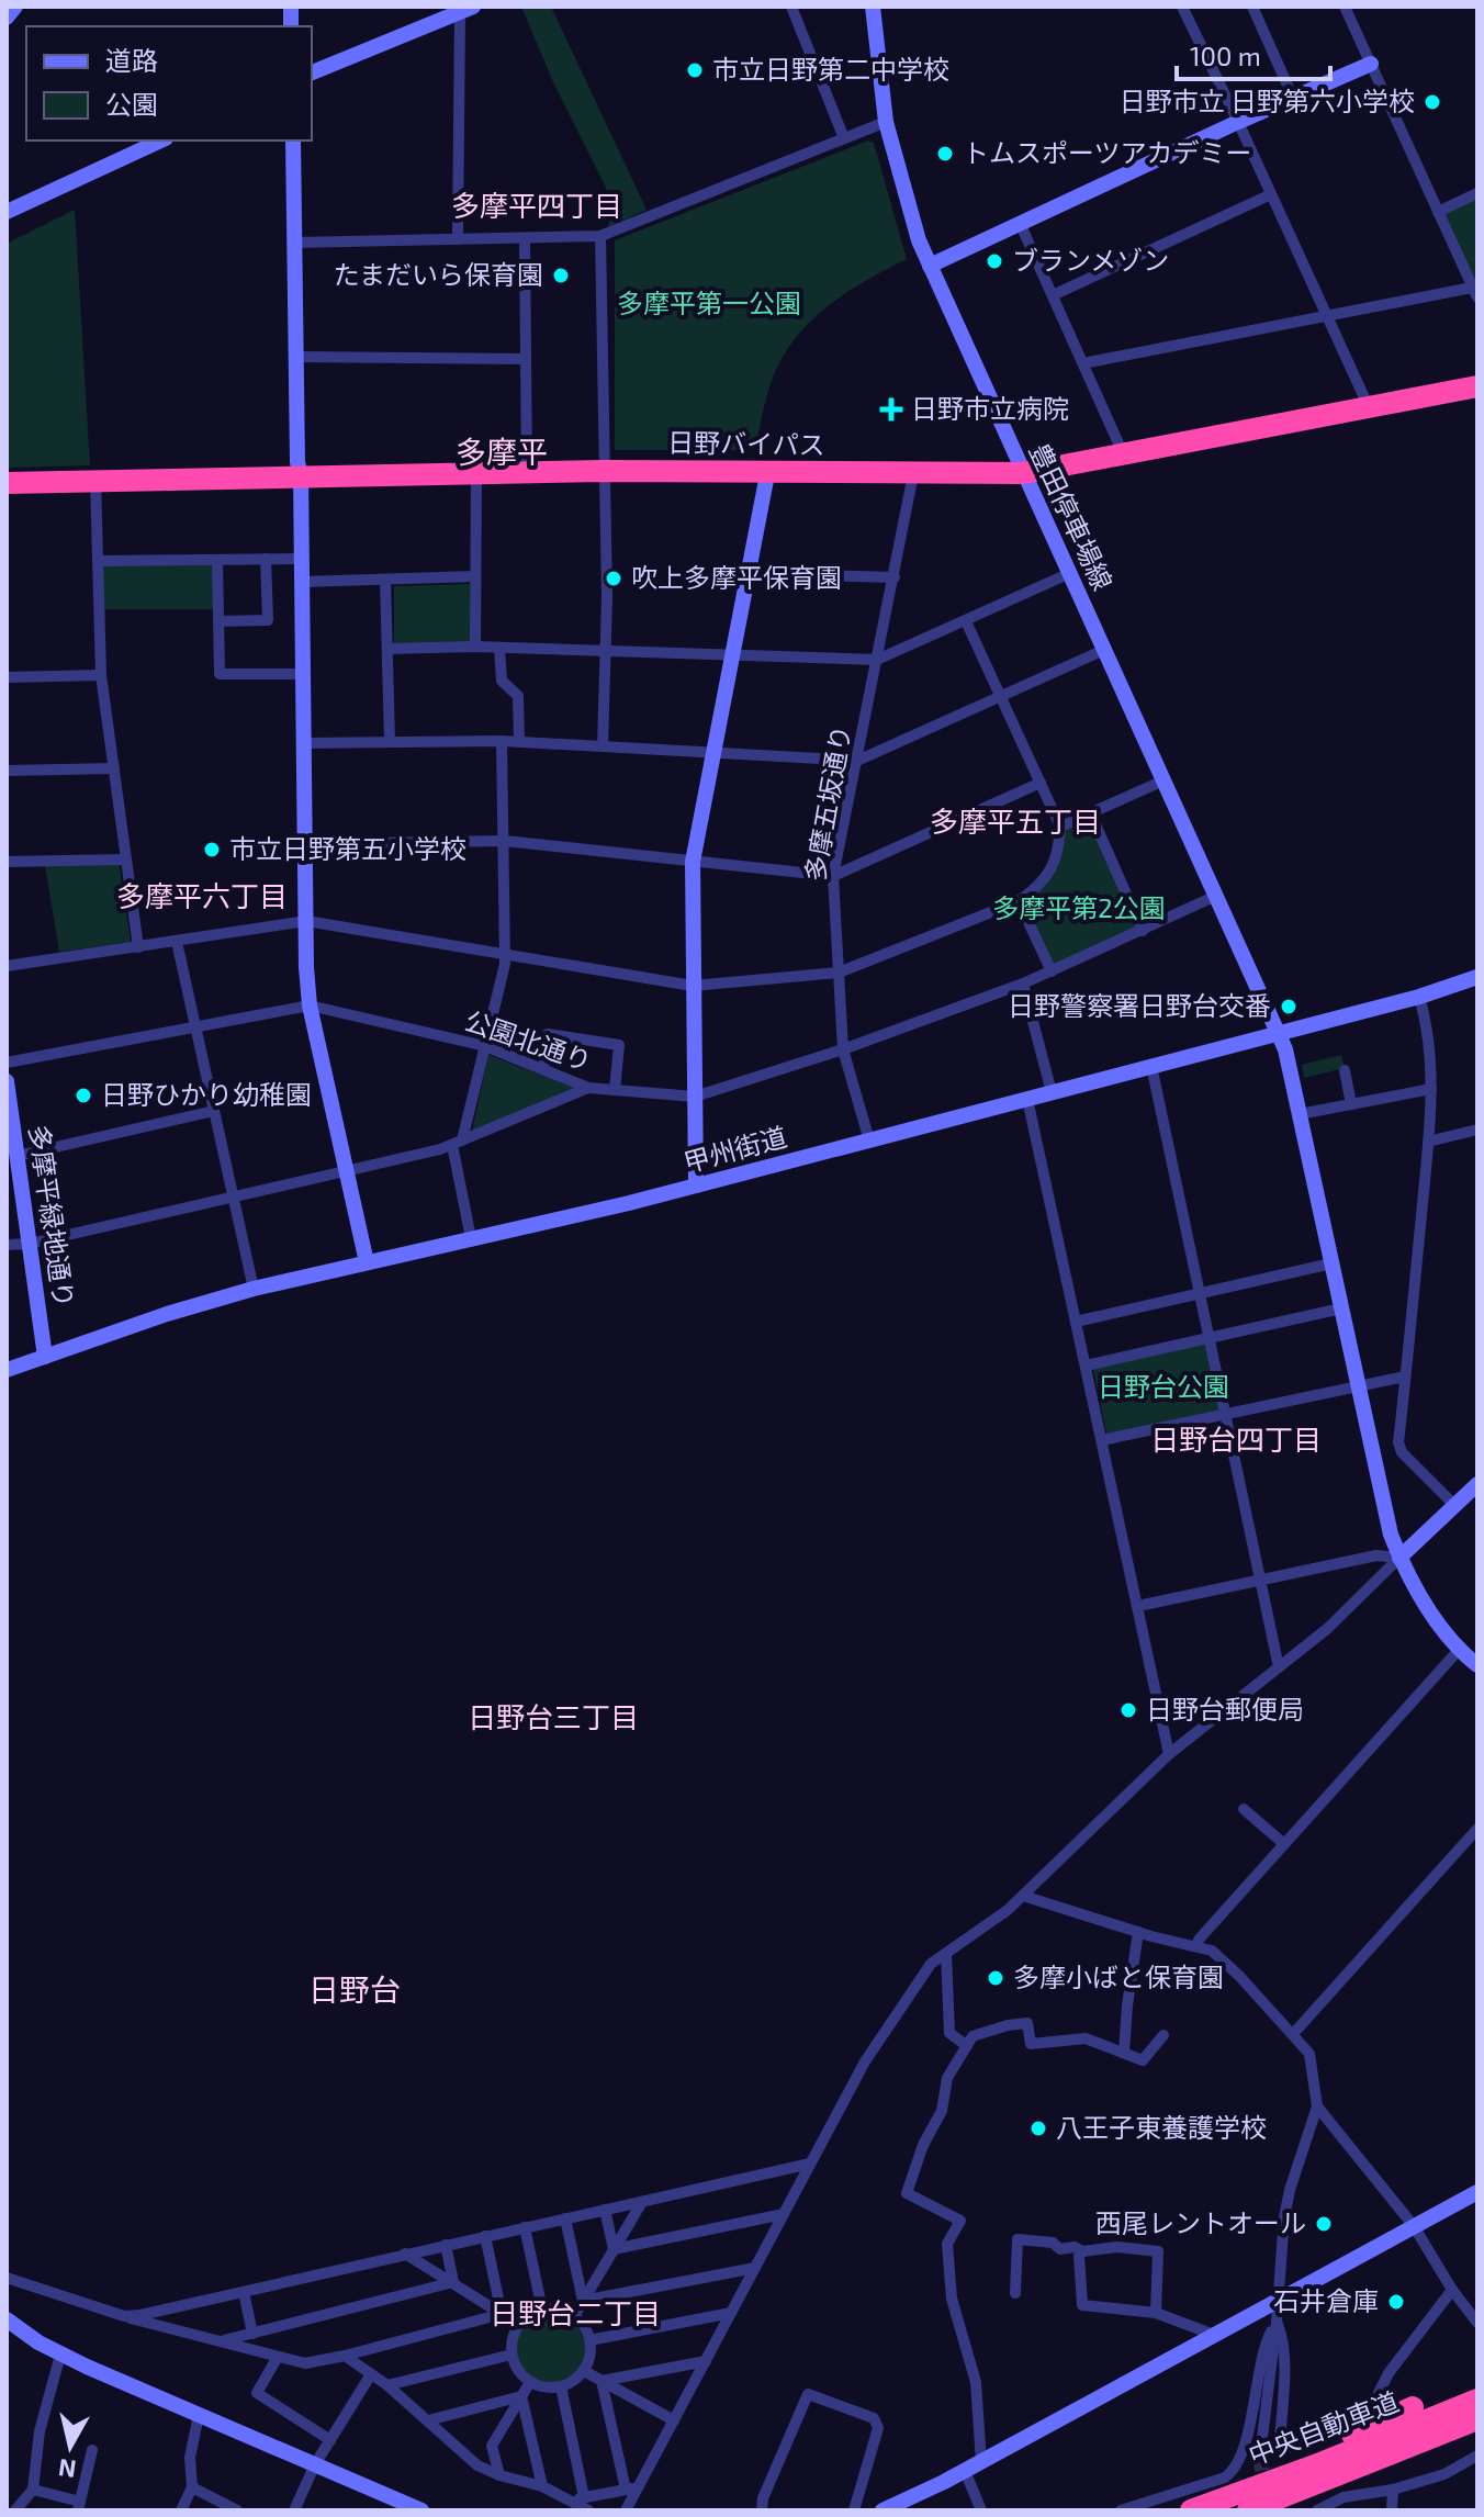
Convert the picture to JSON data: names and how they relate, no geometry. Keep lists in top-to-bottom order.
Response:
{
  "streets": {
    "highway": ["日野バイパス", "中央自動車道"],
    "street": [
      "豊田停車場線",
      "多摩五坂通り",
      "公園北通り",
      "甲州街道",
      "多摩平緑地通り"
    ]
  },
  "crossings": [
    ["日野バイパス", "豊田停車場線"],
    ["日野バイパス", "多摩五坂通り"],
    ["豊田停車場線", "公園北通り"],
    ["豊田停車場線", "甲州街道"],
    ["多摩五坂通り", "公園北通り"],
    ["多摩五坂通り", "甲州街道"],
    ["甲州街道", "多摩平緑地通り"]
  ],
  "districts": [
    "多摩平四丁目",
    "多摩平",
    "多摩平五丁目",
    "多摩平六丁目",
    "日野台四丁目",
    "日野台三丁目",
    "日野台",
    "日野台二丁目"
  ],
  "parks": ["多摩平第一公園", "多摩平第2公園", "日野台公園"],
  "places": {
    "other": [
      "市立日野第二中学校",
      "日野市立 日野第六小学校",
      "トムスポーツアカデミー",
      "ブランメゾン",
      "たまだいら保育園",
      "吹上多摩平保育園",
      "市立日野第五小学校",
      "日野警察署日野台交番",
      "日野ひかり幼稚園",
      "日野台郵便局",
      "多摩小ばと保育園",
      "八王子東養護学校",
      "西尾レントオール",
      "石井倉庫"
    ],
    "health": ["日野市立病院"]
  },
  "legend": ["道路", "公園"],
  "scale_bar": "100 m",
  "north": "bottom"
}
